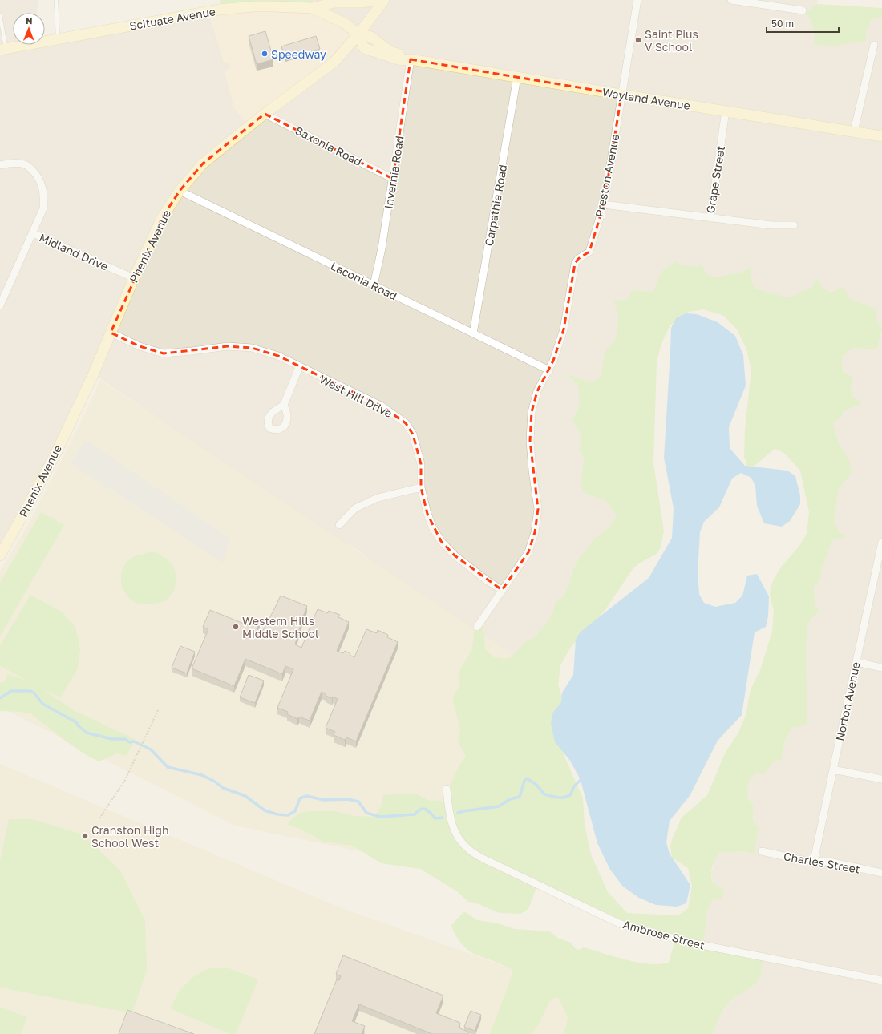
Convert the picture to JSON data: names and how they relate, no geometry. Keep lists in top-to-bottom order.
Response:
{
  "streets": {
    "main road": ["Scituate Avenue", "Wayland Avenue", "Phenix Avenue"],
    "street": [
      "Saxonia Road",
      "Invernia Road",
      "Preston Avenue",
      "Grape Street",
      "Carpathia Road",
      "Midland Drive",
      "Laconia Road",
      "West Hill Drive",
      "Norton Avenue",
      "Charles Street",
      "Ambrose Street"
    ]
  },
  "crossings": [
    ["Scituate Avenue", "Wayland Avenue"],
    ["Scituate Avenue", "Phenix Avenue"],
    ["Wayland Avenue", "Invernia Road"],
    ["Wayland Avenue", "Preston Avenue"],
    ["Wayland Avenue", "Grape Street"],
    ["Wayland Avenue", "Carpathia Road"],
    ["Wayland Avenue", "Phenix Avenue"],
    ["Saxonia Road", "Invernia Road"],
    ["Saxonia Road", "Phenix Avenue"],
    ["Invernia Road", "Laconia Road"],
    ["Preston Avenue", "Grape Street"],
    ["Preston Avenue", "Laconia Road"],
    ["Preston Avenue", "West Hill Drive"],
    ["Carpathia Road", "Laconia Road"],
    ["Phenix Avenue", "Midland Drive"],
    ["Phenix Avenue", "Laconia Road"],
    ["Phenix Avenue", "West Hill Drive"],
    ["Norton Avenue", "Charles Street"]
  ],
  "places": [
    "Saint Pius V School",
    "Speedway",
    "Western Hills Middle School",
    "Cranston High School West"
  ],
  "scale_bar": "50 m",
  "north": "top"
}
